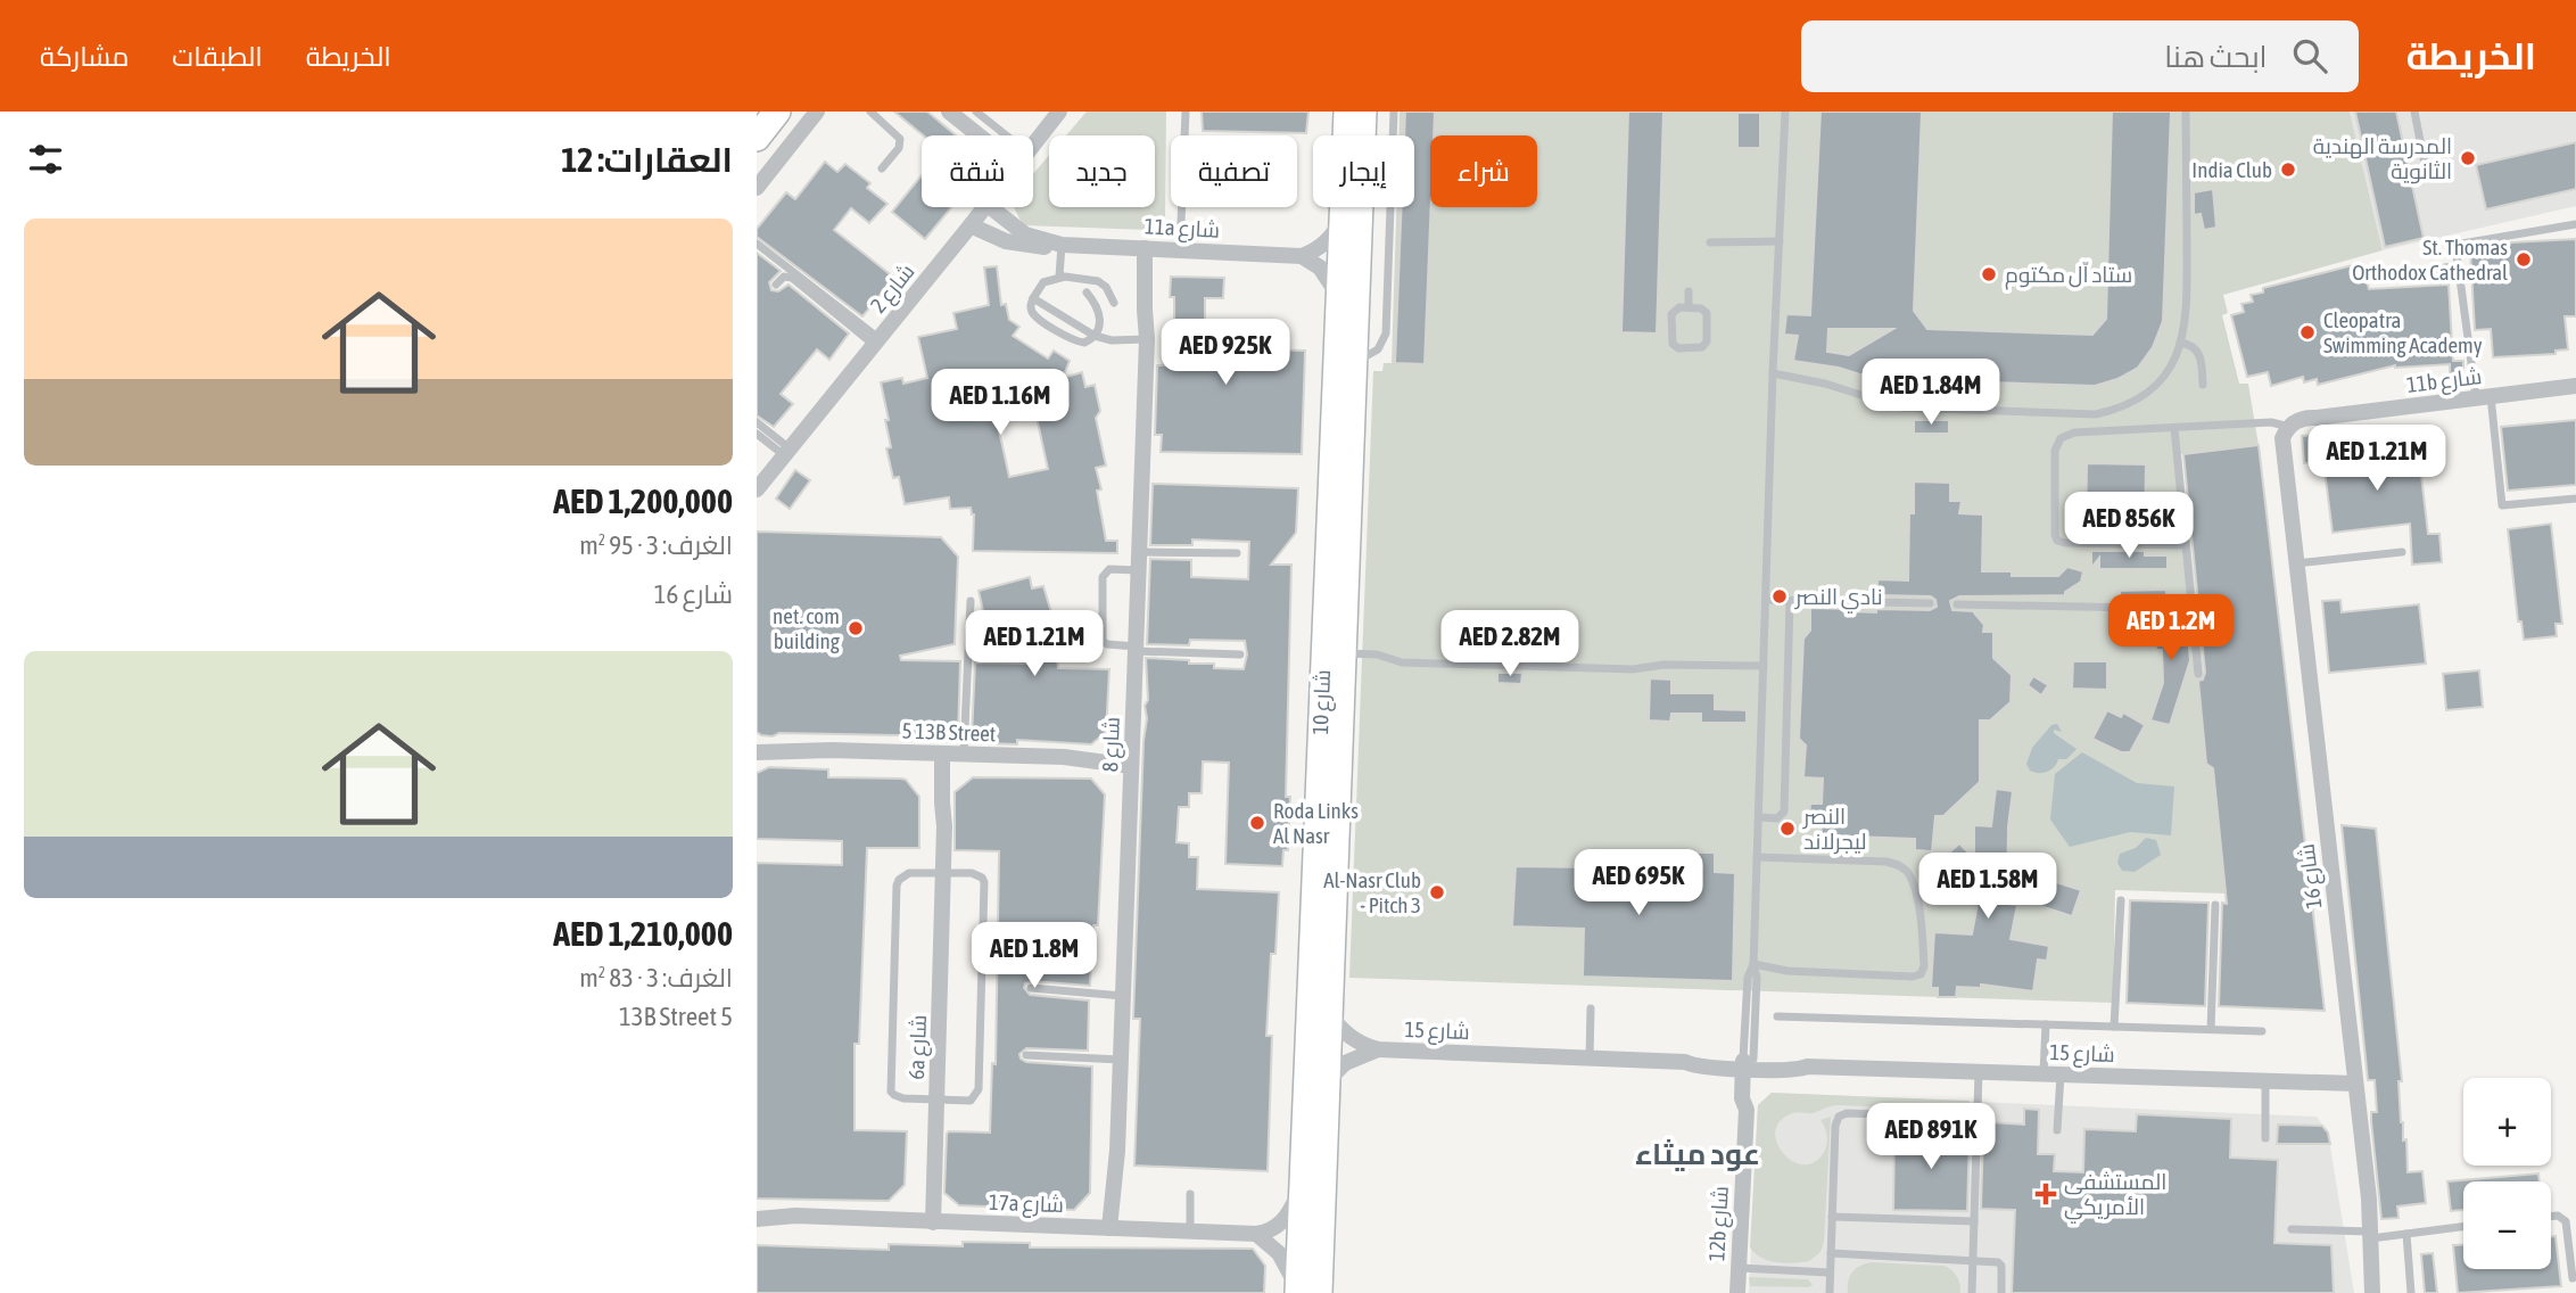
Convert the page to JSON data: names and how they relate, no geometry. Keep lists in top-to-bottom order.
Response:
{
  "streets": {
    "main road": ["شارع 10"],
    "street": [
      "11a شارع",
      "شارع 2",
      "11b شارع",
      "5 13B Street",
      "شارع 8",
      "شارع 16",
      "شارع 15",
      "6a شارع",
      "17a شارع",
      "12b شارع"
    ]
  },
  "crossings": [
    ["11a شارع", "شارع 2"],
    ["11a شارع", "شارع 8"],
    ["11b شارع", "شارع 16"],
    ["شارع 10", "شارع 15"],
    ["5 13B Street", "شارع 8"],
    ["5 13B Street", "6a شارع"],
    ["شارع 8", "17a شارع"],
    ["شارع 16", "شارع 15"],
    ["شارع 15", "12b شارع"],
    ["6a شارع", "17a شارع"]
  ],
  "districts": ["عود ميثاء"],
  "places": {
    "other": [
      "المدرسة الهندية الثانوية",
      "India Club",
      "St. Thomas Orthodox Cathedral",
      "ستاد اّل مكتوم",
      "Cleopatra Swimming Academy",
      "نادي النصر",
      "net. com building",
      "Roda Links Al Nasr",
      "النصر ليجرلاند",
      "Al-Nasr Club - Pitch 3"
    ],
    "health": ["المستشفى الأمريكي"]
  },
  "page": {
    "header": "الخريطة",
    "search": "ابحث هنا",
    "nav": ["الخريطة", "الطبقات", "مشاركة"],
    "heading": "العقارات: 12",
    "chip": [
      "شراء",
      "إيجار",
      "تصفية",
      "جديد",
      "شقة"
    ],
    "list": [
      {
        "name": "AED 1,200,000",
        "note": "الغرف: 3 · 95 m² · شارع 16"
      },
      {
        "name": "AED 1,210,000",
        "note": "الغرف: 3 · 83 m² · 5 13B Street"
      }
    ],
    "price": [
      "AED 925K",
      "AED 1.84M",
      "AED 1.16M",
      "AED 1.21M",
      "AED 856K",
      "AED 1.2M",
      "AED 1.21M",
      "AED 2.82M",
      "AED 695K",
      "AED 1.58M",
      "AED 1.8M",
      "AED 891K"
    ],
    "map_buttons": ["+", "−"]
  }
}
